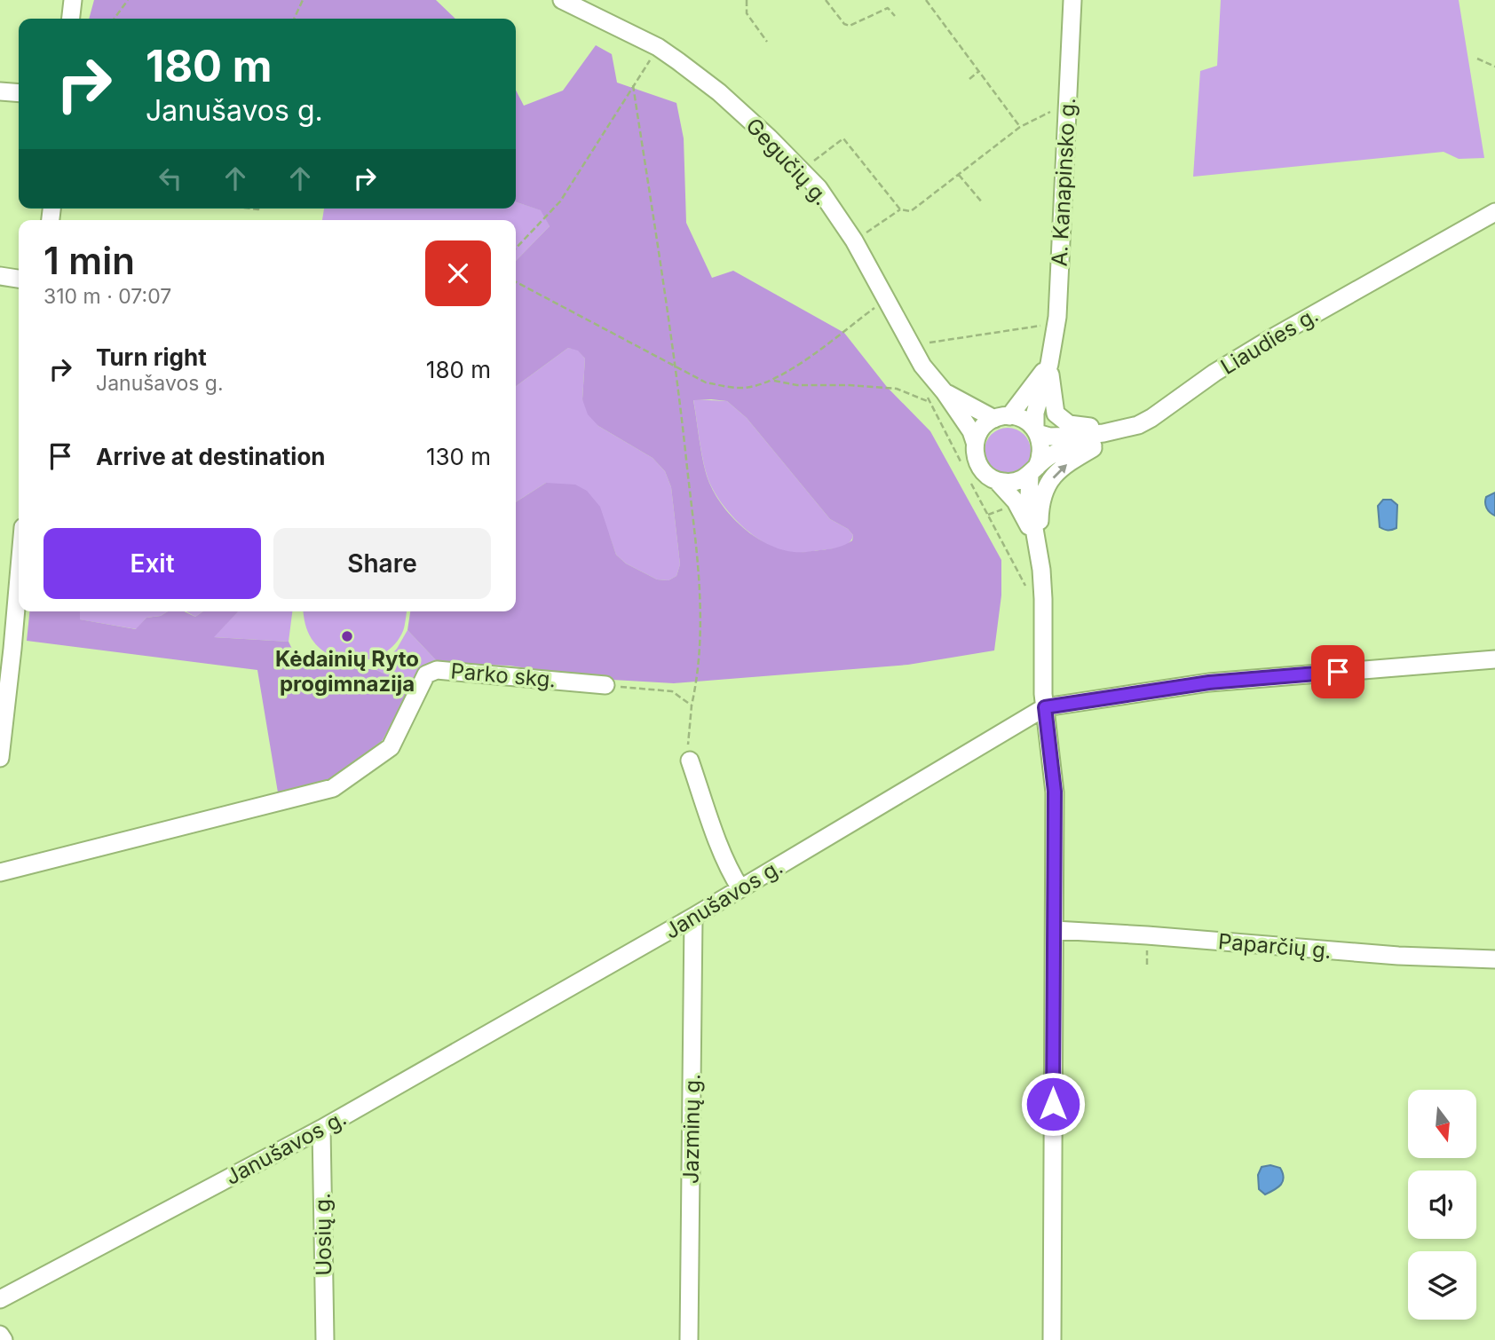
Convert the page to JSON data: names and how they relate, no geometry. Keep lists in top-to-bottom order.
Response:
{
  "streets": {
    "street": [
      "Gegučių g.",
      "A. Kanapinsko g.",
      "Liaudies g.",
      "Parko skg.",
      "Janušavos g.",
      "Paparčių g.",
      "Jazminų g.",
      "Uosių g."
    ]
  },
  "crossings": [
    ["Gegučių g.", "Liaudies g."],
    ["Janušavos g.", "Jazminų g."],
    ["Janušavos g.", "Uosių g."]
  ],
  "places": ["Kėdainių Ryto progimnazija"],
  "north": "bottom",
  "page": {
    "turn": ["180 m", "Janušavos g."],
    "heading": ["1 min", "310 m · 07:07"],
    "list": [
      {
        "name": "Turn right",
        "note": "Janušavos g.",
        "value": "180 m"
      },
      {
        "name": "Arrive at destination",
        "value": "130 m"
      }
    ],
    "buttons": ["Exit", "Share"]
  }
}
